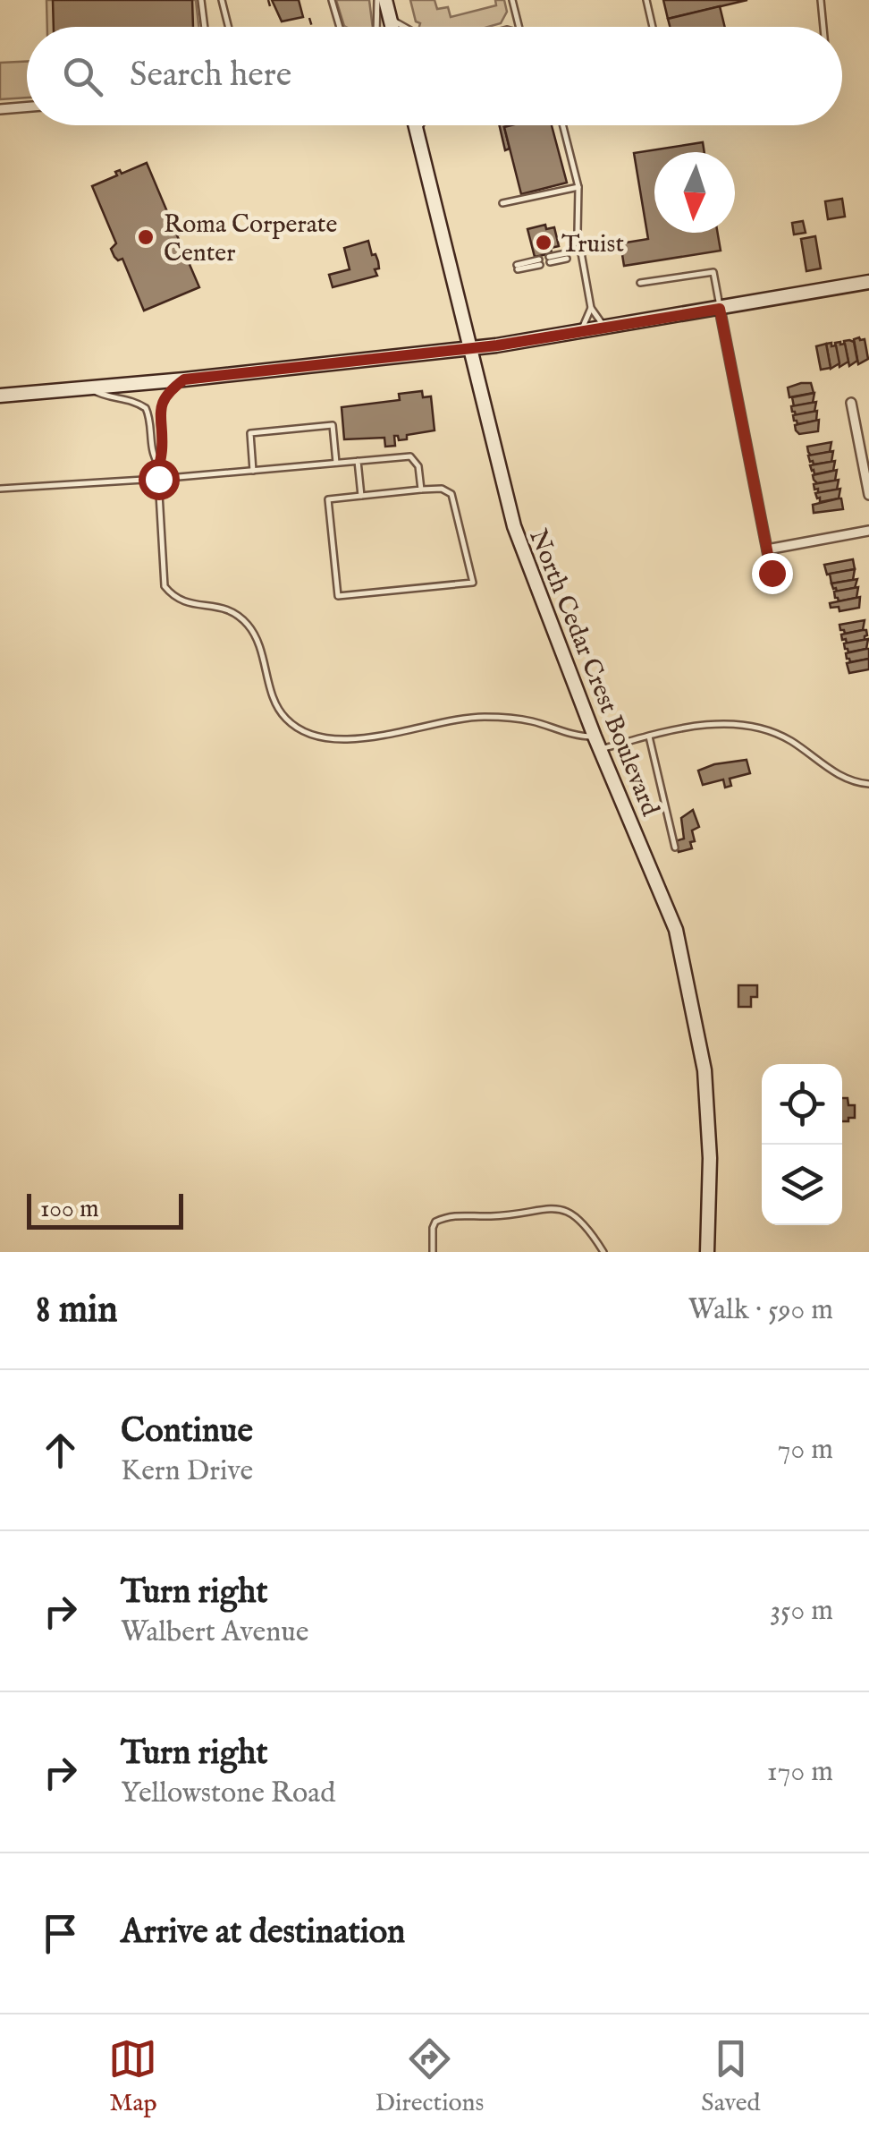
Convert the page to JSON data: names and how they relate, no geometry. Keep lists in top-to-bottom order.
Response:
{
  "streets": {
    "main road": ["North Cedar Crest Boulevard"]
  },
  "places": ["Roma Corperate Center", "Truist"],
  "scale_bar": "100 m",
  "north": "bottom",
  "page": {
    "search": "Search here",
    "scale": "100 m",
    "heading": ["8 min", "Walk · 590 m"],
    "list": [
      ["Continue", "Kern Drive", "70 m"],
      ["Turn right", "Walbert Avenue", "350 m"],
      ["Turn right", "Yellowstone Road", "170 m"],
      "Arrive at destination"
    ],
    "nav": ["Map", "Directions", "Saved"]
  }
}
